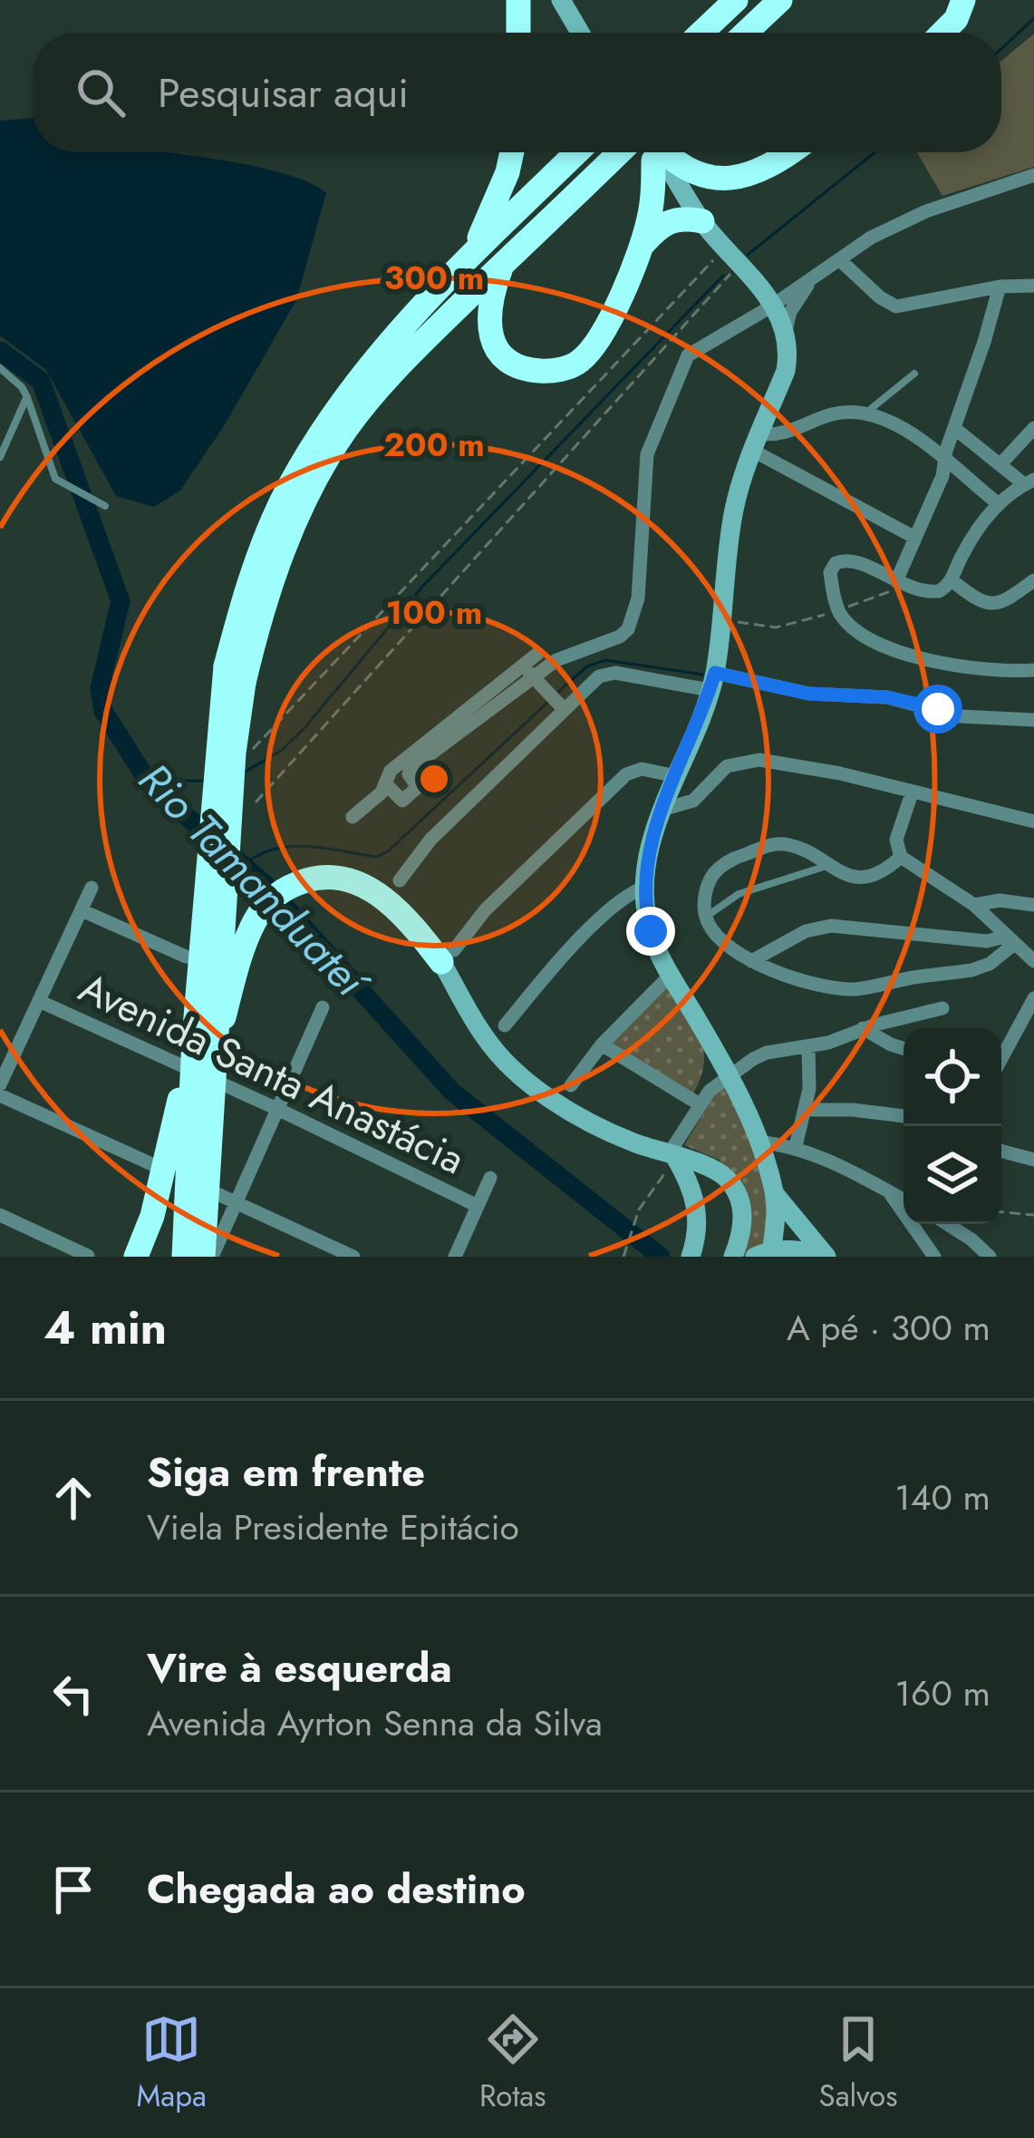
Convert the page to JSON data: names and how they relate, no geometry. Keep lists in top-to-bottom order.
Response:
{
  "streets": {
    "street": ["Avenida Santa Anastácia"]
  },
  "water": ["Rio Tamanduateí"],
  "page": {
    "search": "Pesquisar aqui",
    "heading": ["4 min", "A pé · 300 m"],
    "list": [
      ["Siga em frente", "Viela Presidente Epitácio", "140 m"],
      ["Vire à esquerda", "Avenida Ayrton Senna da Silva", "160 m"],
      "Chegada ao destino"
    ],
    "nav": ["Mapa", "Rotas", "Salvos"]
  },
  "rings": ["300 m", "200 m", "100 m"]
}
